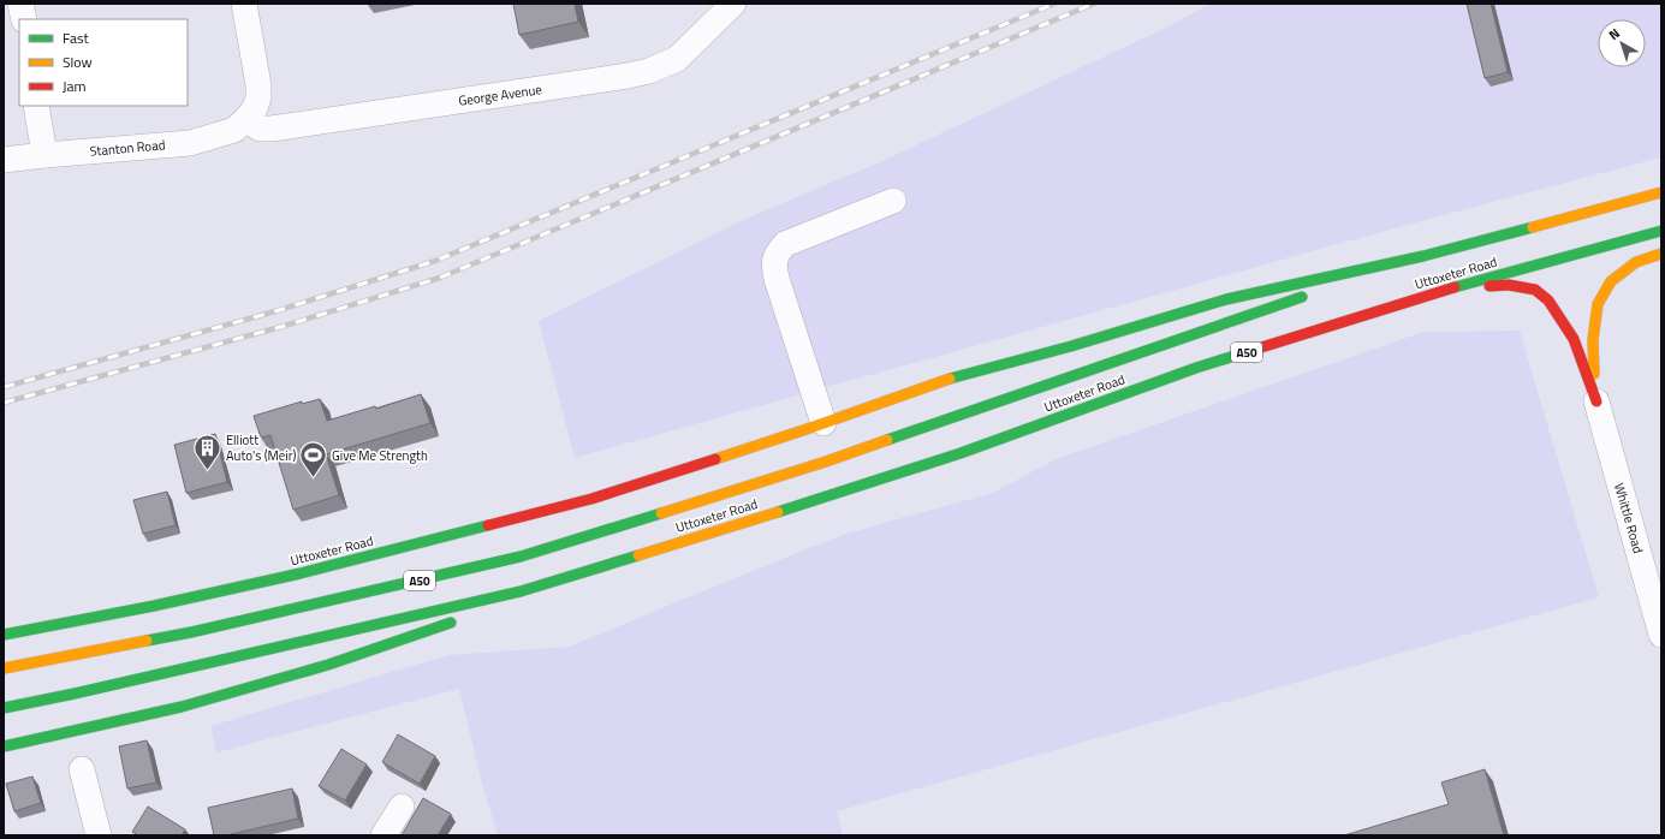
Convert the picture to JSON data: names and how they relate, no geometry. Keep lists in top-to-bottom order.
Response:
{
  "streets": {
    "highway": ["Uttoxeter Road", "A50"],
    "street": ["George Avenue", "Stanton Road", "Whittle Road"]
  },
  "crossings": [
    ["George Avenue", "Stanton Road"],
    ["Uttoxeter Road", "A50"]
  ],
  "places": {
    "building": ["Elliott Auto's (Meir)"],
    "sports": ["Give Me Strength"]
  },
  "legend": ["Fast", "Slow", "Jam"],
  "north": "top left"
}
